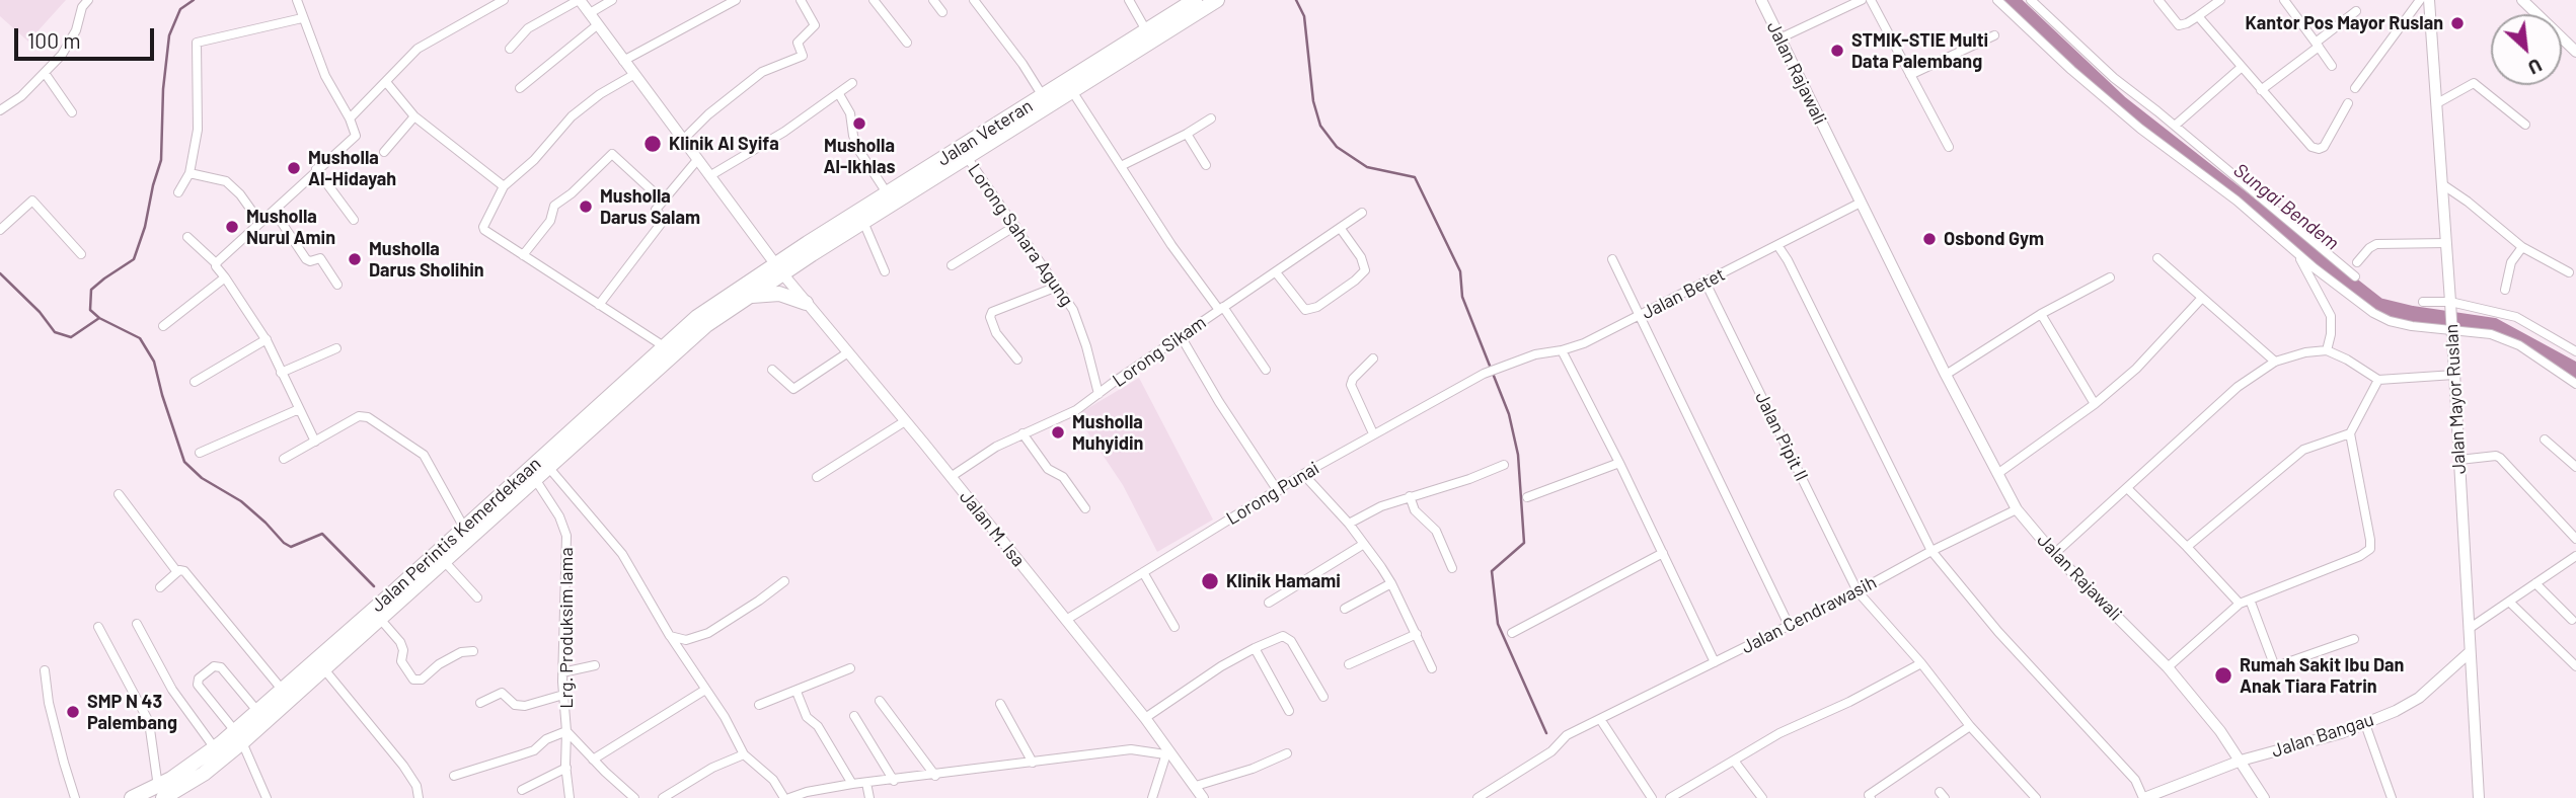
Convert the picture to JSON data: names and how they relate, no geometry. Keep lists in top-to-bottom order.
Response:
{
  "streets": {
    "highway": ["Jalan Veteran", "Jalan Perintis Kemerdekaan"],
    "street": [
      "Jalan Rajawali",
      "Lorong Sahara Agung",
      "Jalan Betet",
      "Lorong Sikam",
      "Jalan Mayor Ruslan",
      "Jalan Pipit II",
      "Lorong Punai",
      "Jalan M. Isa",
      "Jalan Cendrawasih",
      "Lrg. Produksim lama",
      "Jalan Bangau"
    ]
  },
  "crossings": [
    ["Jalan Rajawali", "Jalan Betet"],
    ["Jalan Rajawali", "Jalan Cendrawasih"],
    ["Jalan Rajawali", "Jalan Bangau"],
    ["Jalan Veteran", "Lorong Sahara Agung"],
    ["Jalan Veteran", "Jalan M. Isa"],
    ["Jalan Veteran", "Jalan Perintis Kemerdekaan"],
    ["Lorong Sahara Agung", "Lorong Sikam"],
    ["Jalan Betet", "Jalan Pipit II"],
    ["Jalan Betet", "Lorong Punai"],
    ["Lorong Sikam", "Jalan M. Isa"],
    ["Jalan Mayor Ruslan", "Jalan Bangau"],
    ["Jalan Pipit II", "Jalan Cendrawasih"],
    ["Lorong Punai", "Jalan M. Isa"],
    ["Jalan M. Isa", "Jalan Perintis Kemerdekaan"]
  ],
  "water": ["Sungai Bendem"],
  "places": [
    "Kantor Pos Mayor Ruslan",
    "STMIK-STIE Multi Data Palembang",
    "Musholla Al-Ikhlas",
    "Klinik Al Syifa",
    "Musholla Al-Hidayah",
    "Musholla Darus Salam",
    "Musholla Nurul Amin",
    "Osbond Gym",
    "Musholla Darus Sholihin",
    "Musholla Muhyidin",
    "Klinik Hamami",
    "Rumah Sakit Ibu Dan Anak Tiara Fatrin",
    "SMP N 43 Palembang"
  ],
  "scale_bar": "100 m",
  "north": "bottom right"
}
